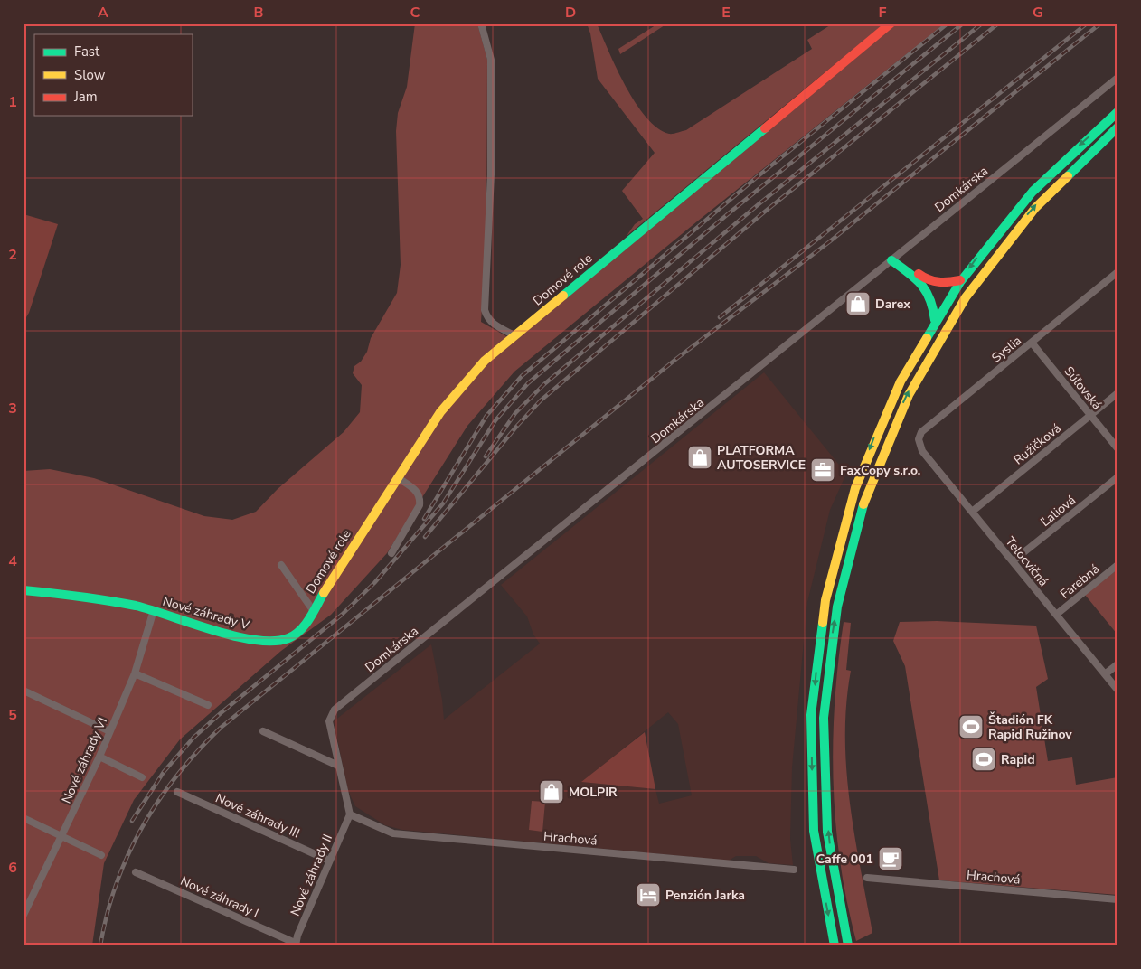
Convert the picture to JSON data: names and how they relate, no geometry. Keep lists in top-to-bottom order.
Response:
{
  "streets": {
    "main road": ["Domové role", "Nové záhrady V"],
    "street": [
      "Domkárska",
      "Syslia",
      "Súľovská",
      "Ružičková",
      "Ľaliová",
      "Telocvičná",
      "Farebná",
      "Nové záhrady VI",
      "Nové záhrady III",
      "Hrachová",
      "Nové záhrady II",
      "Nové záhrady I"
    ]
  },
  "crossings": [
    ["Domkárska", "Hrachová"],
    ["Domkárska", "Nové záhrady II"],
    ["Domové role", "Nové záhrady V"],
    ["Syslia", "Súľovská"],
    ["Syslia", "Telocvičná"],
    ["Súľovská", "Ružičková"],
    ["Ružičková", "Telocvičná"],
    ["Ľaliová", "Telocvičná"],
    ["Telocvičná", "Farebná"],
    ["Nové záhrady V", "Nové záhrady VI"],
    ["Nové záhrady III", "Nové záhrady II"],
    ["Hrachová", "Nové záhrady II"],
    ["Nové záhrady II", "Nové záhrady I"]
  ],
  "places": {
    "shop": ["Darex", "PLATFORMA AUTOSERVICE", "MOLPIR"],
    "office": ["FaxCopy s.r.o."],
    "sports": ["Štadión FK Rapid Ružinov", "Rapid"],
    "cafe": ["Caffe 001"],
    "hotel": ["Penzión Jarka"]
  },
  "legend": ["Fast", "Slow", "Jam"],
  "grid": {
    "columns": [
      "A",
      "B",
      "C",
      "D",
      "E",
      "F",
      "G"
    ],
    "rows": [
      "1",
      "2",
      "3",
      "4",
      "5",
      "6"
    ]
  }
}
